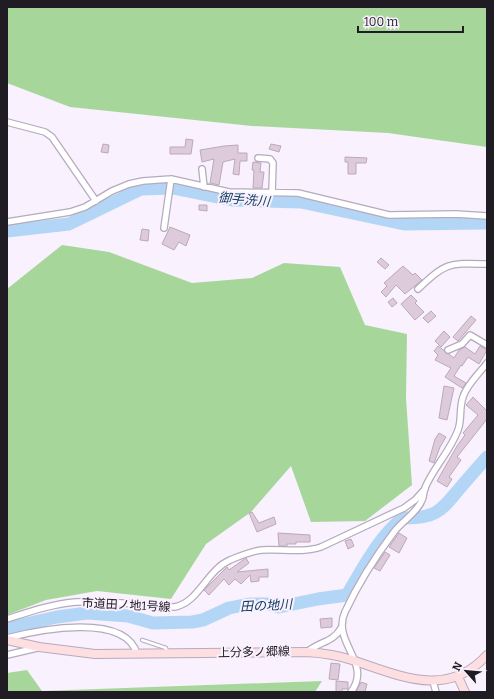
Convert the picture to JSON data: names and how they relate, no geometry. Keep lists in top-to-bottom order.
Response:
{
  "streets": {
    "main road": ["上分多ノ郷線"],
    "street": ["市道田ノ地1号線"]
  },
  "water": ["御手洗川", "田の地川"],
  "scale_bar": "100 m",
  "north": "top left"
}
